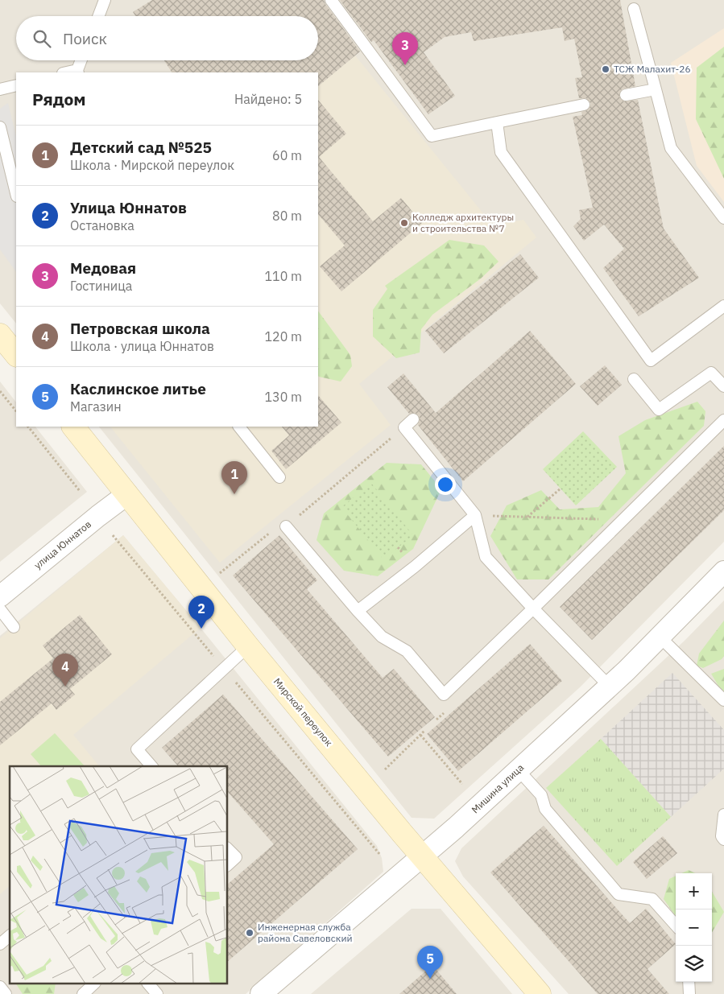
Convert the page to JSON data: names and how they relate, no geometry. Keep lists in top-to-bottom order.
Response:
{
  "streets": {
    "street": ["улица Юннатов", "Мирской переулок", "Мишина улица"]
  },
  "crossings": [
    ["улица Юннатов", "Мирской переулок"],
    ["Мирской переулок", "Мишина улица"]
  ],
  "places": ["ТСЖ Малахит-26", "Колледж архитектуры и строительства №7", "Инженерная служба района Савеловский"],
  "page": {
    "search": "Поиск",
    "pins": [
      "3",
      "1",
      "2",
      "4",
      "5"
    ],
    "heading": ["Рядом", "Найдено: 5"],
    "list": [
      {
        "mark": "1",
        "name": "Детский сад №525",
        "note": "Школа · Мирской переулок",
        "value": "60 m"
      },
      {
        "mark": "2",
        "name": "Улица Юннатов",
        "note": "Остановка",
        "value": "80 m"
      },
      {
        "mark": "3",
        "name": "Медовая",
        "note": "Гостиница",
        "value": "110 m"
      },
      {
        "mark": "4",
        "name": "Петровская школа",
        "note": "Школа · улица Юннатов",
        "value": "120 m"
      },
      {
        "mark": "5",
        "name": "Каслинское литье",
        "note": "Магазин",
        "value": "130 m"
      }
    ],
    "map_buttons": ["+", "−"]
  }
}
